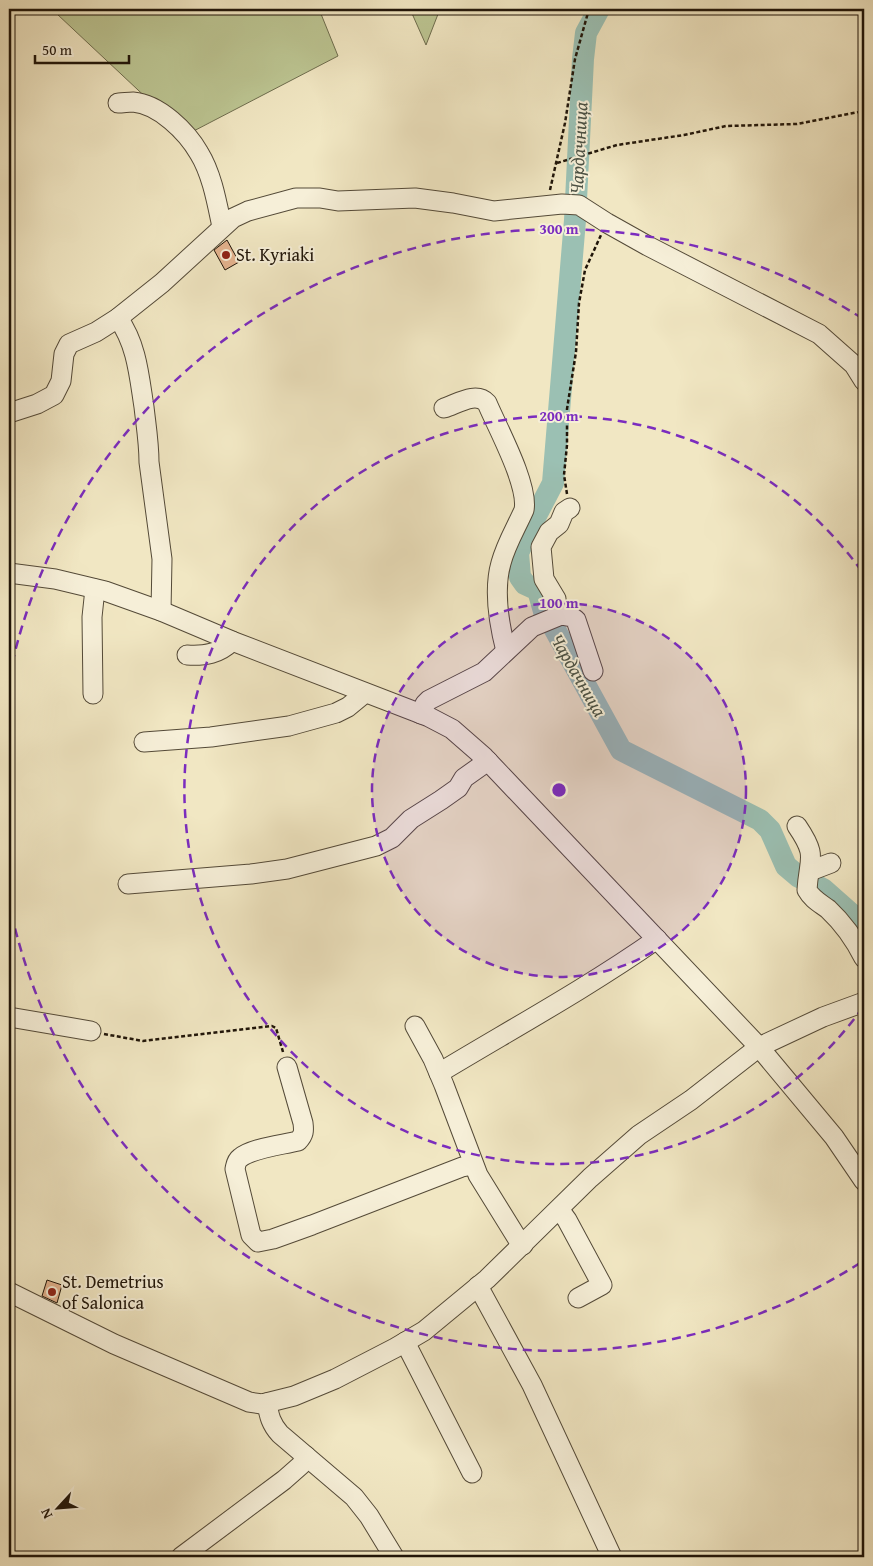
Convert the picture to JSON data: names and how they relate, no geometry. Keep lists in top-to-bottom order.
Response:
{
  "water": ["Чардачница"],
  "places": ["St. Kyriaki", "St. Demetrius of Salonica"],
  "scale_bar": "50 m",
  "north": "bottom left",
  "rings": ["300 m", "200 m", "100 m"]
}
